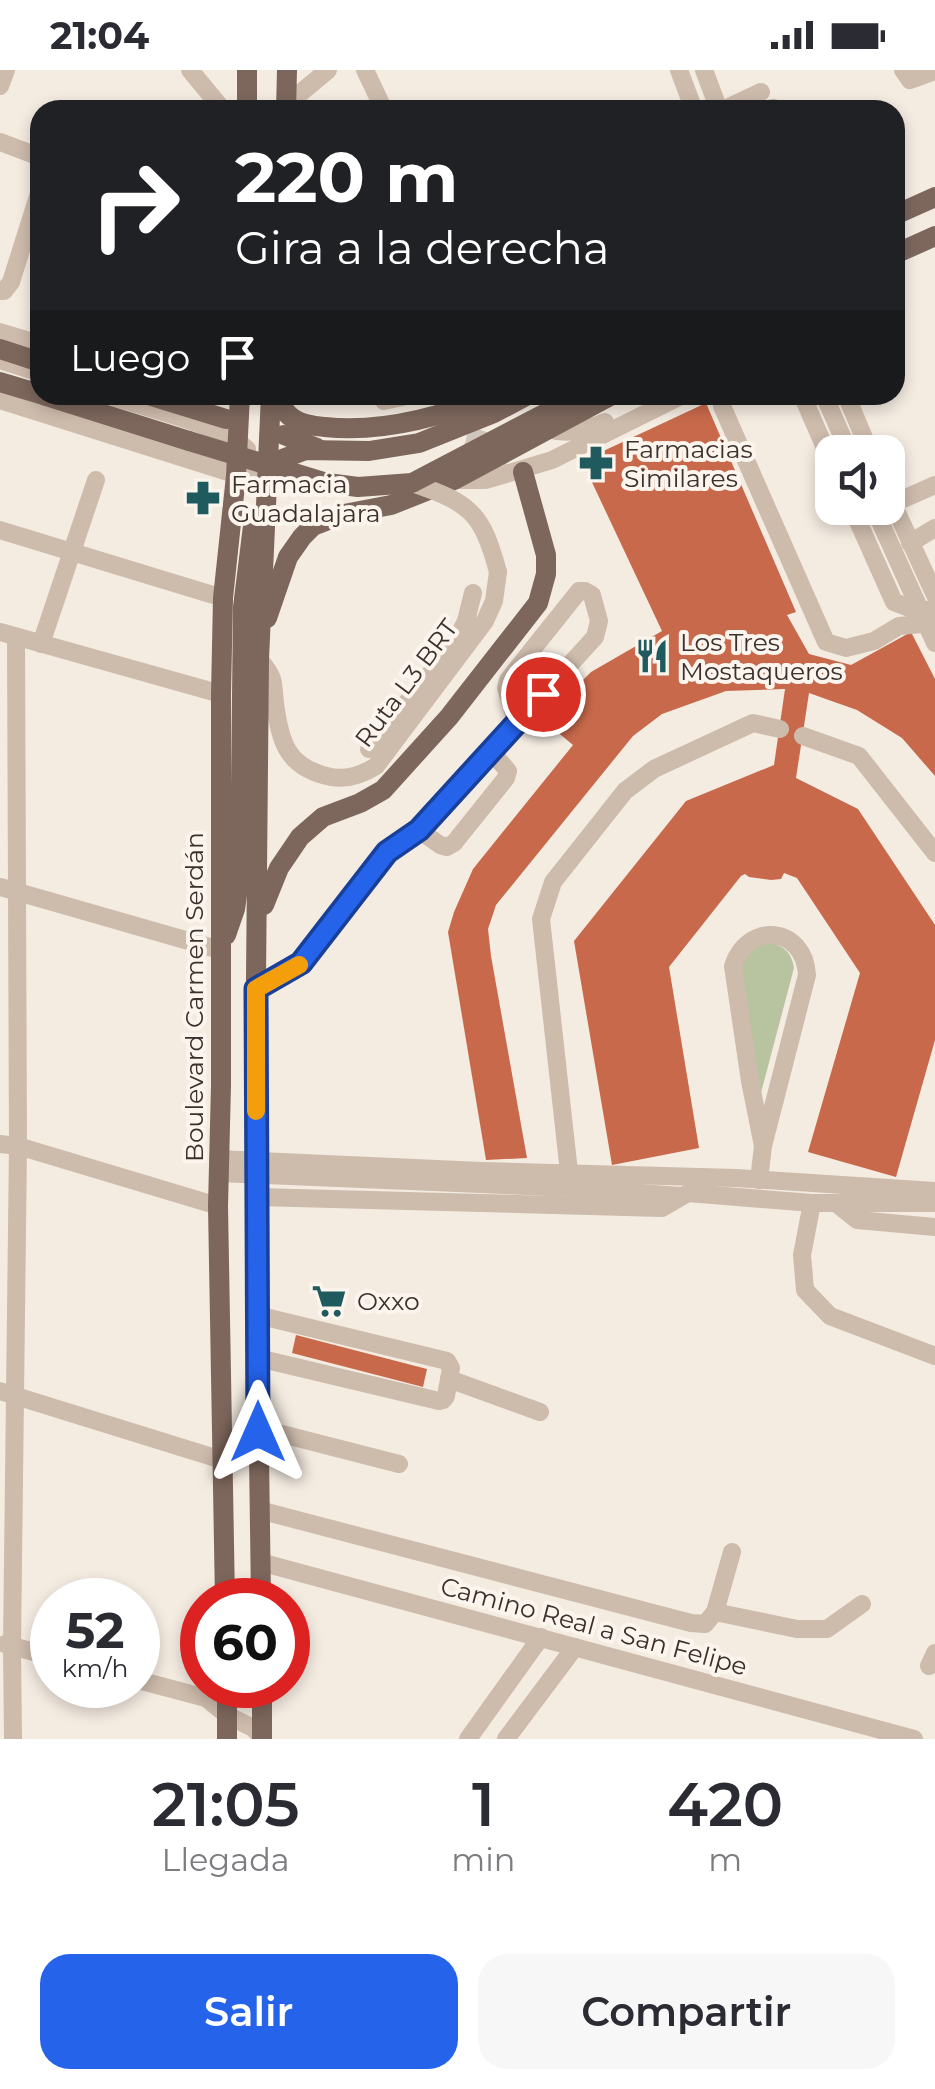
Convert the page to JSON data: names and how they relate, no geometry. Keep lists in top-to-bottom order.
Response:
{
  "streets": {
    "main road": ["Boulevard Carmen Serdán"],
    "street": ["Ruta L3 BRT", "Camino Real a San Felipe"]
  },
  "places": {
    "pharmacy": ["Farmacias Similares", "Farmacia Guadalajara"],
    "restaurant": ["Los Tres Mostaqueros"],
    "supermarket": ["Oxxo"]
  },
  "page": {
    "status": "21:04",
    "turn": ["220 m", "Gira a la derecha"],
    "then": "Luego",
    "speed": "52 km/h",
    "limit": "60",
    "eta": [
      "21:05",
      "Llegada",
      "1",
      "min",
      "420",
      "m"
    ],
    "buttons": ["Salir", "Compartir"]
  }
}
